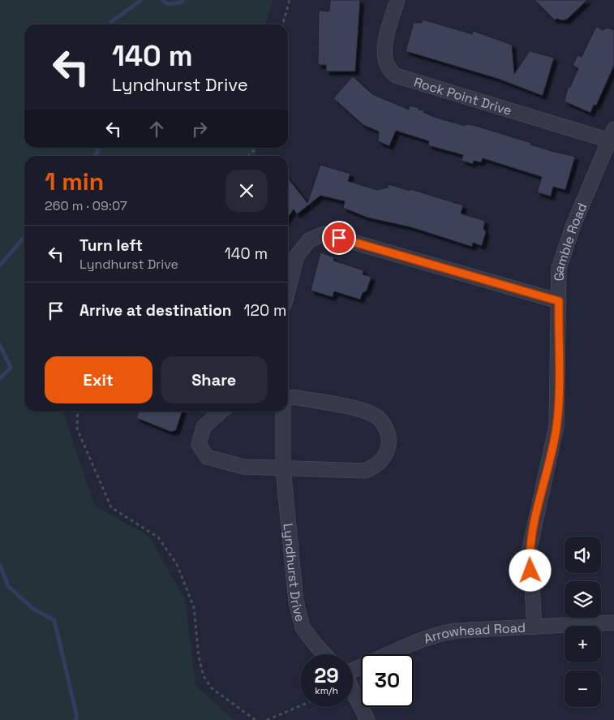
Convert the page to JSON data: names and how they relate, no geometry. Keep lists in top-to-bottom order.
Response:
{
  "streets": {
    "street": [
      "Rock Point Drive",
      "Gamble Road",
      "Lyndhurst Drive",
      "Arrowhead Road"
    ]
  },
  "crossings": [
    ["Rock Point Drive", "Gamble Road"],
    ["Gamble Road", "Arrowhead Road"]
  ],
  "page": {
    "turn": ["140 m", "Lyndhurst Drive"],
    "heading": ["1 min", "260 m · 09:07"],
    "list": [
      {
        "name": "Turn left",
        "note": "Lyndhurst Drive",
        "value": "140 m"
      },
      {
        "name": "Arrive at destination",
        "value": "120 m"
      }
    ],
    "buttons": ["Exit", "Share"],
    "map_buttons": ["+", "−"],
    "speed": "29 km/h",
    "limit": "30"
  }
}
